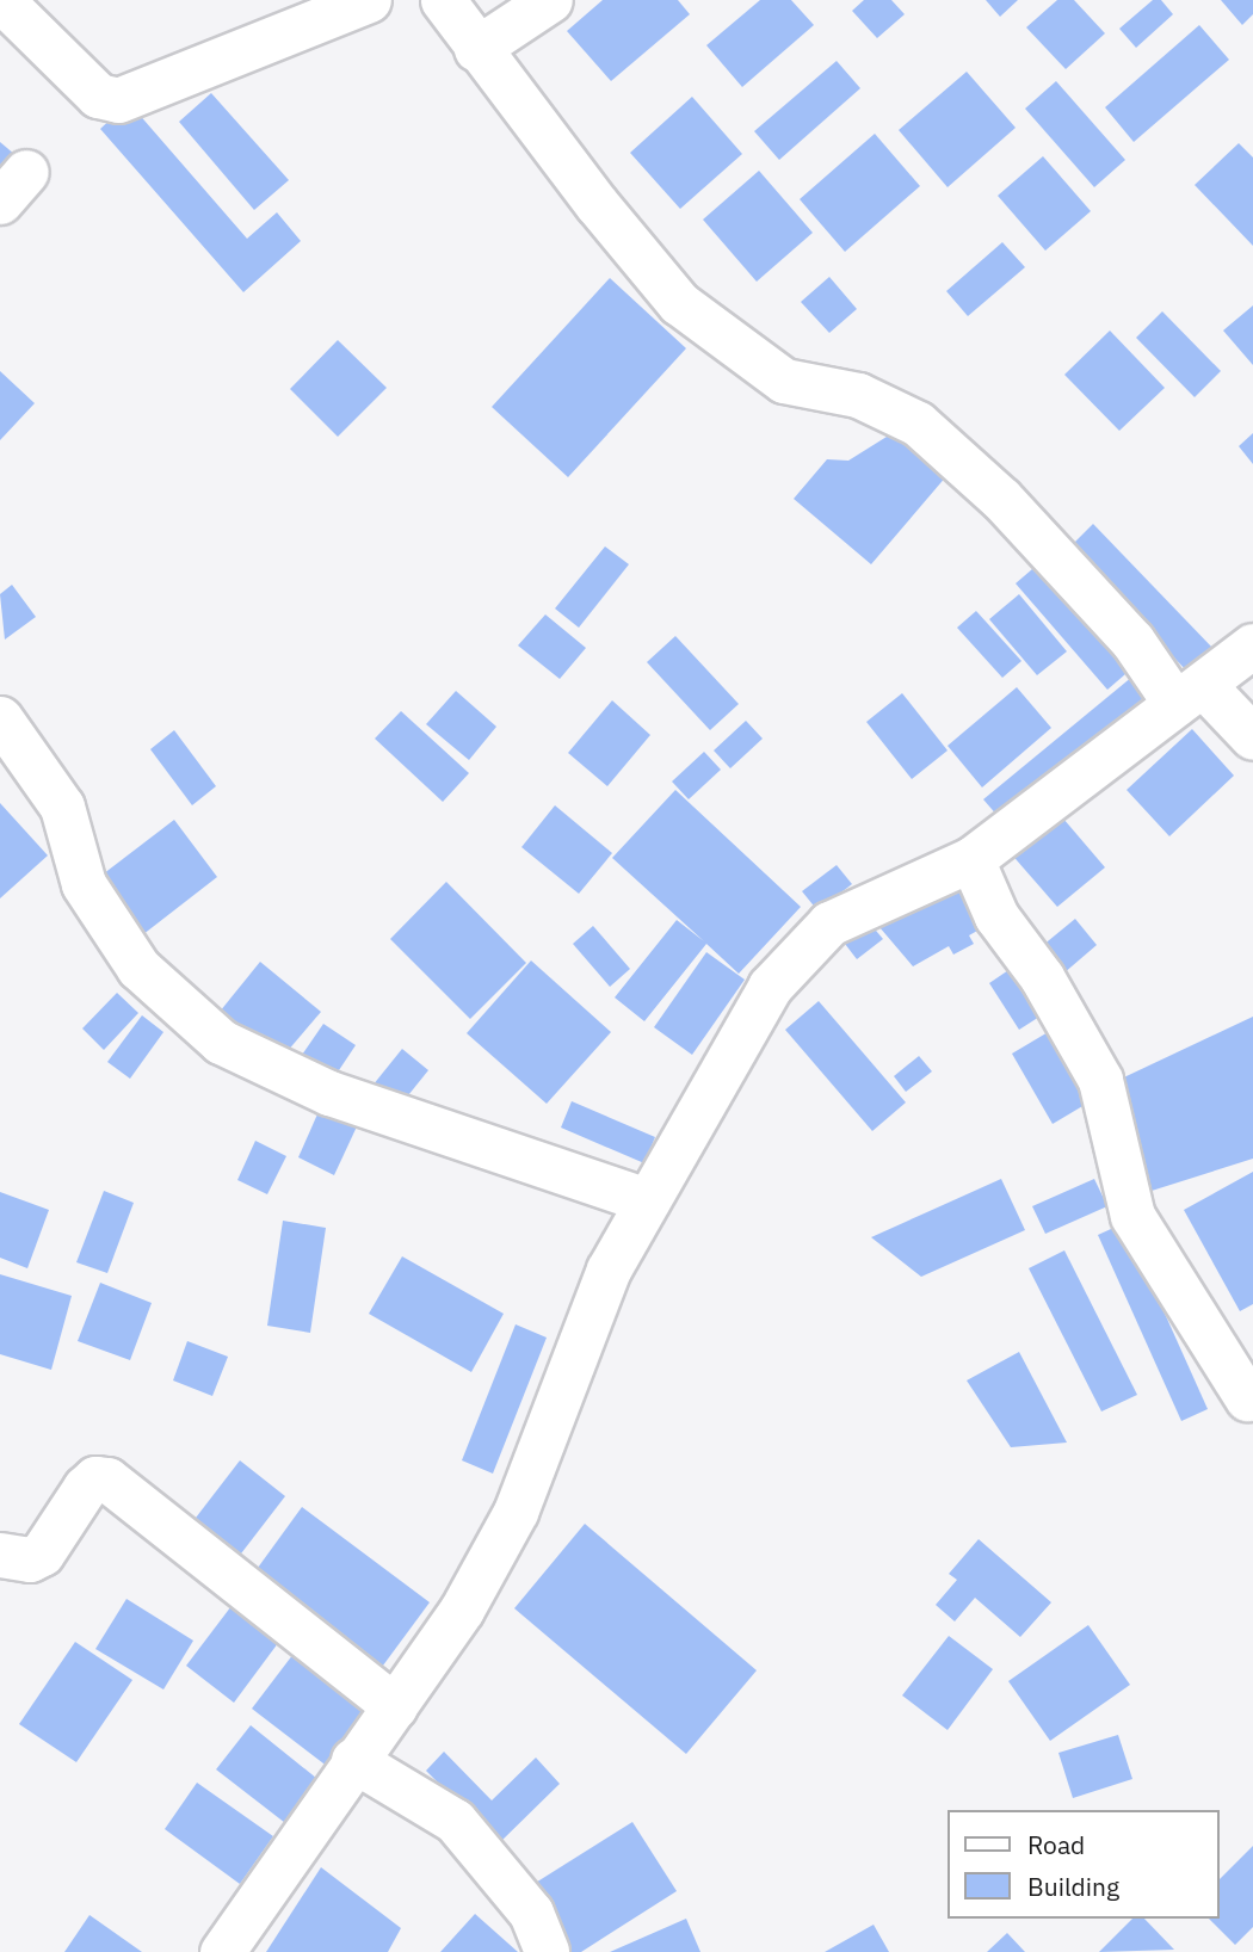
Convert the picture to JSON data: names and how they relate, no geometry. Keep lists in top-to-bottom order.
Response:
{
  "legend": ["Road", "Building"]
}
